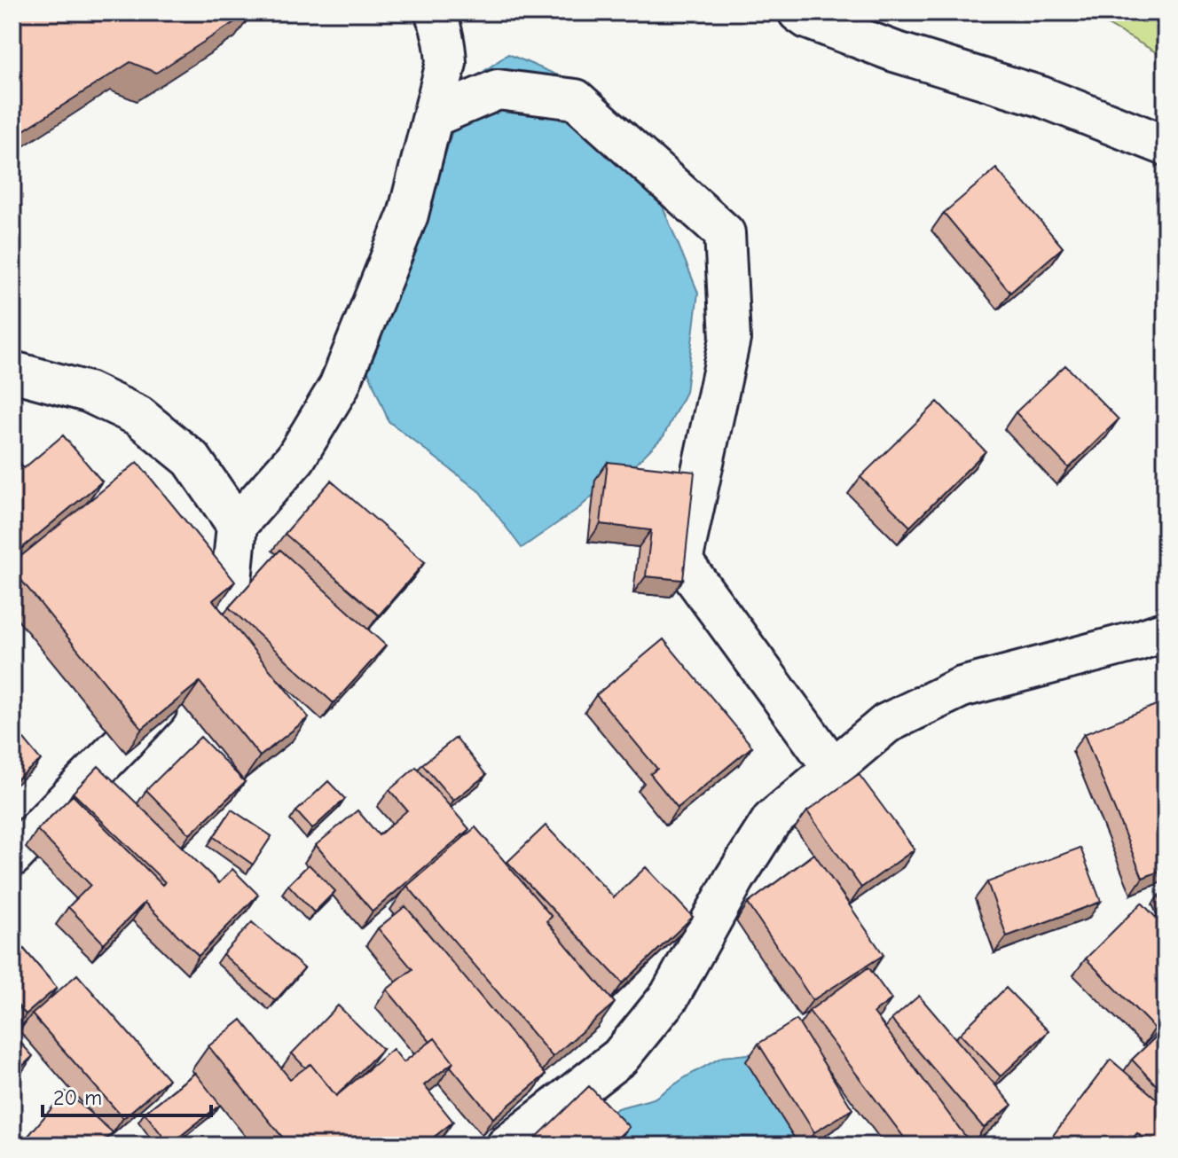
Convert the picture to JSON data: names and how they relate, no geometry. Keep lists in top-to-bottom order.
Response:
{
  "scale_bar": "20 m"
}
